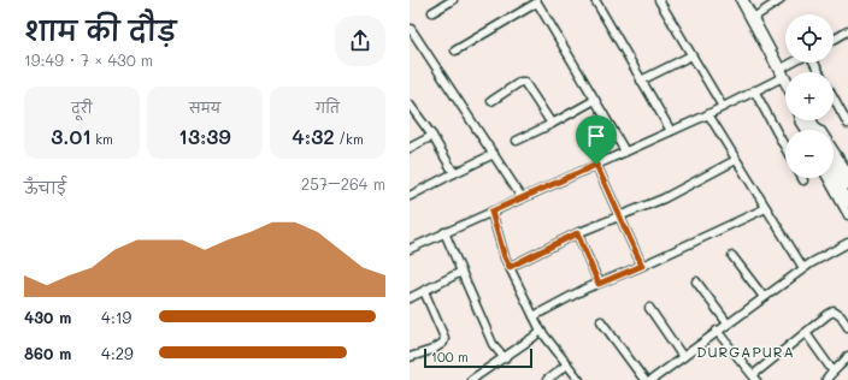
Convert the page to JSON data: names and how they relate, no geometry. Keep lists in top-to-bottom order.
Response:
{
  "districts": ["DURGAPURA"],
  "scale_bar": "100 m",
  "page": {
    "heading": ["शाम की दौड़", "19:49 · 7 × 430 m"],
    "map_buttons": ["+", "−"],
    "stats": [
      ["दूरी", "3.01 km"],
      ["समय", "13:39"],
      ["गति", "4:32 /km"]
    ],
    "chart": ["ऊँचाई", "257–264 m"],
    "list": [
      {
        "name": "430 m",
        "note": "4:19"
      },
      {
        "name": "860 m",
        "note": "4:29"
      }
    ],
    "scale": "100 m"
  }
}
